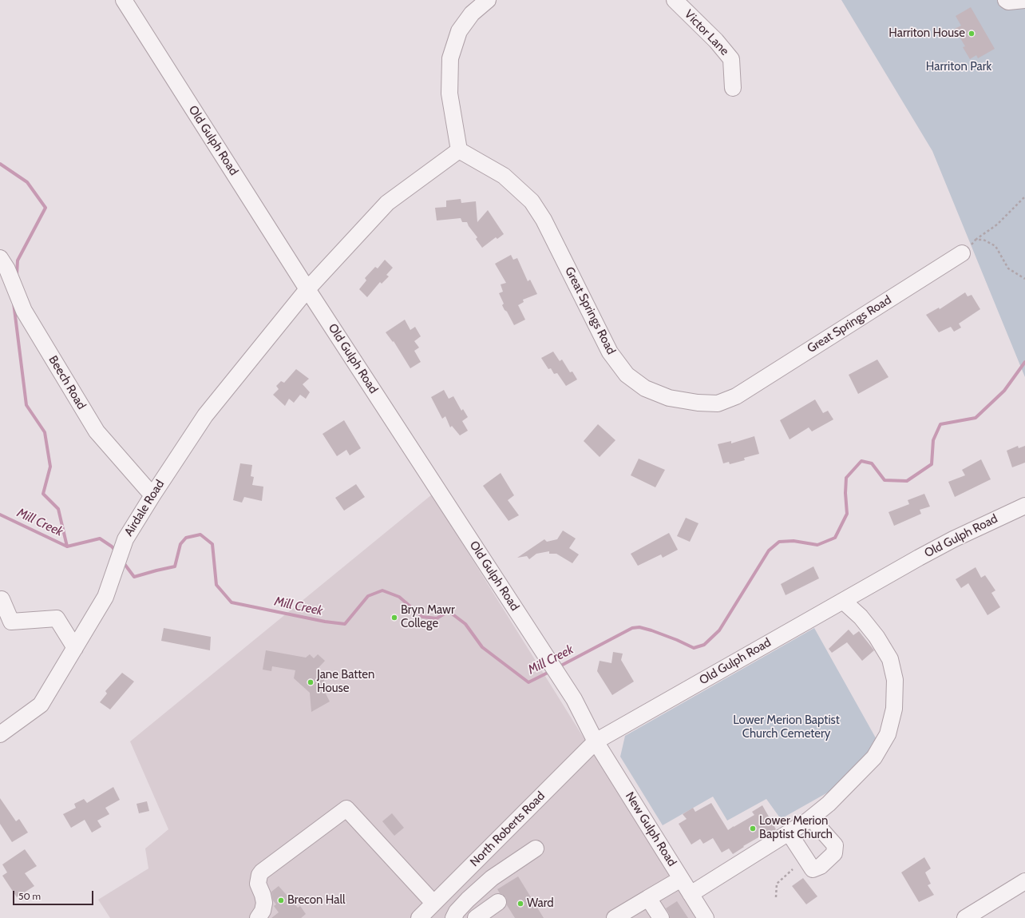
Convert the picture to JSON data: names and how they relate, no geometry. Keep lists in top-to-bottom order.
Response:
{
  "streets": {
    "street": [
      "Victor Lane",
      "Old Gulph Road",
      "Great Springs Road",
      "Beech Road",
      "Airdale Road",
      "North Roberts Road",
      "New Gulph Road"
    ]
  },
  "crossings": [
    ["Old Gulph Road", "Airdale Road"],
    ["Old Gulph Road", "North Roberts Road"],
    ["Old Gulph Road", "New Gulph Road"],
    ["Beech Road", "Airdale Road"],
    ["North Roberts Road", "New Gulph Road"]
  ],
  "water": ["Mill Creek"],
  "parks": ["Harriton Park", "Lower Merion Baptist Church Cemetery"],
  "places": [
    "Harriton House",
    "Bryn Mawr College",
    "Jane Batten House",
    "Lower Merion Baptist Church",
    "Brecon Hall",
    "Ward"
  ],
  "scale_bar": "50 m"
}
